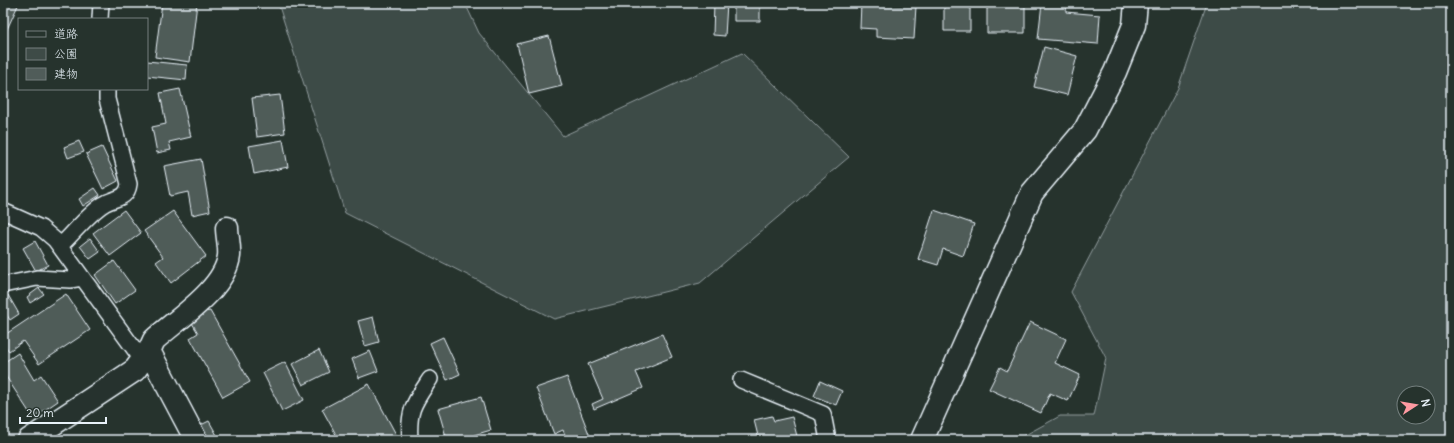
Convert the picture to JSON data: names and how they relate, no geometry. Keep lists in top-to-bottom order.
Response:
{
  "legend": ["道路", "公園", "建物"],
  "scale_bar": "20 m",
  "north": "right"
}
